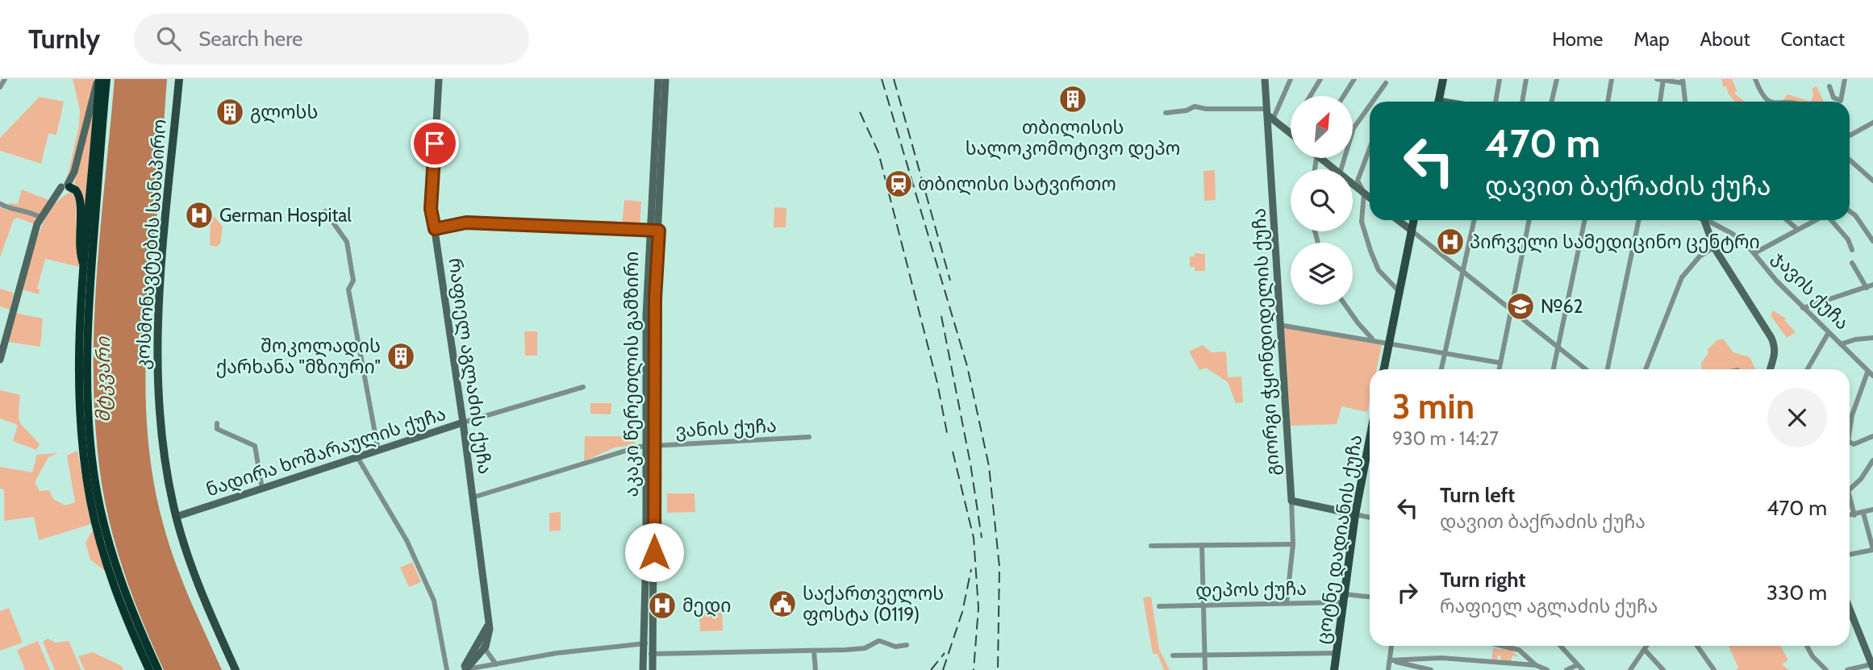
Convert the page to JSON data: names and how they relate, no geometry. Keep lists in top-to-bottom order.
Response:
{
  "streets": {
    "main road": ["კოსმონავტების სანაპირო", "ცოტნე დადიანის ქუჩა"],
    "street": [
      "ჯავის ქუჩა",
      "გიორგი ჭყონდიდელის ქუჩა",
      "რაფიელ აგლაძის ქუჩა",
      "აკაკი წერეთლის გამზირი",
      "ვანის ქუჩა",
      "ნადირა ხოშარაულის ქუჩა",
      "დეპოს ქუჩა"
    ]
  },
  "crossings": [
    ["კოსმონავტების სანაპირო", "ნადირა ხოშარაულის ქუჩა"],
    ["გიორგი ჭყონდიდელის ქუჩა", "დეპოს ქუჩა"],
    ["რაფიელ აგლაძის ქუჩა", "ვანის ქუჩა"],
    ["რაფიელ აგლაძის ქუჩა", "ნადირა ხოშარაულის ქუჩა"],
    ["აკაკი წერეთლის გამზირი", "ვანის ქუჩა"],
    ["ცოტნე დადიანის ქუჩა", "დეპოს ქუჩა"]
  ],
  "water": ["მტკვარი"],
  "places": {
    "building": ["თბილისის სალოკომოტივო დეპო", "გლოსს", "შოკოლადის ქარხანა \"მზიური\""],
    "station": ["თბილისი სატვირთო"],
    "hospital": ["German Hospital", "პირველი სამედიცინო ცენტრი", "მედი"],
    "school or university": ["№62"],
    "public building": ["საქართველოს ფოსტა (0119)"]
  },
  "north": "top right",
  "page": {
    "header": "Turnly",
    "search": "Search here",
    "nav": [
      "Home",
      "Map",
      "About",
      "Contact"
    ],
    "turn": ["470 m", "დავით ბაქრაძის ქუჩა"],
    "heading": ["3 min", "930 m · 14:27"],
    "list": [
      {
        "name": "Turn left",
        "note": "დავით ბაქრაძის ქუჩა",
        "value": "470 m"
      },
      {
        "name": "Turn right",
        "note": "რაფიელ აგლაძის ქუჩა",
        "value": "330 m"
      }
    ]
  }
}
